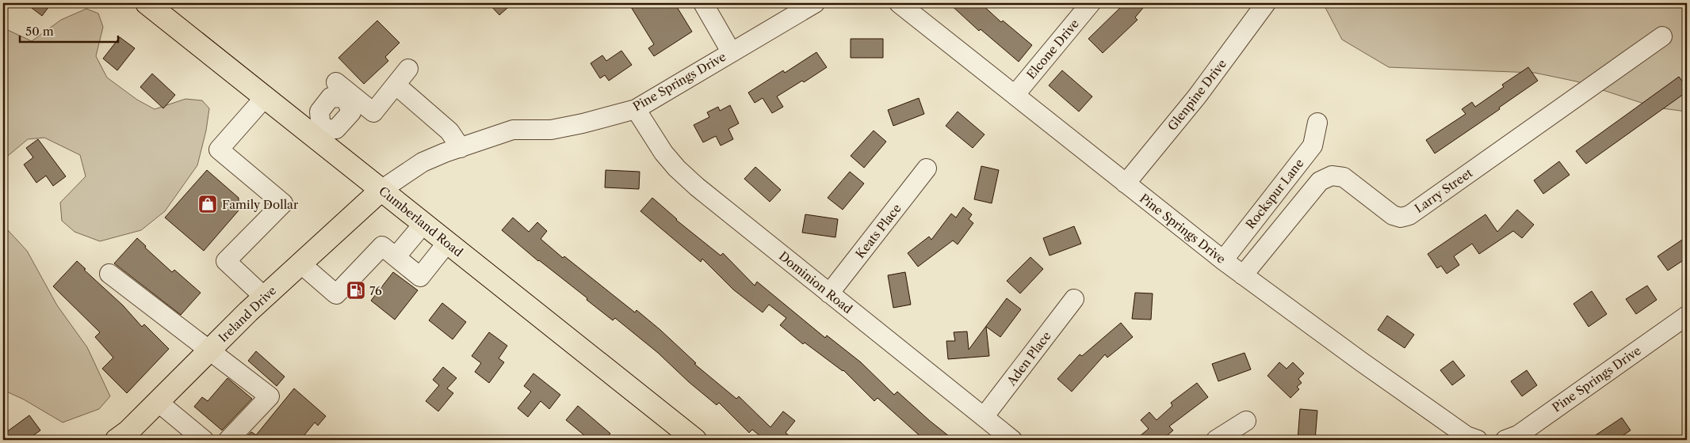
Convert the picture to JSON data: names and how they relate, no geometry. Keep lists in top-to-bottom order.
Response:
{
  "streets": {
    "main road": ["Cumberland Road", "Ireland Drive"],
    "street": [
      "Elcone Drive",
      "Pine Springs Drive",
      "Glenpine Drive",
      "Larry Street",
      "Rockspur Lane",
      "Keats Place",
      "Dominion Road",
      "Aden Place"
    ]
  },
  "crossings": [
    ["Elcone Drive", "Pine Springs Drive"],
    ["Pine Springs Drive", "Glenpine Drive"],
    ["Pine Springs Drive", "Larry Street"],
    ["Pine Springs Drive", "Rockspur Lane"],
    ["Pine Springs Drive", "Cumberland Road"],
    ["Pine Springs Drive", "Dominion Road"],
    ["Pine Springs Drive", "Ireland Drive"],
    ["Cumberland Road", "Ireland Drive"],
    ["Keats Place", "Dominion Road"],
    ["Dominion Road", "Aden Place"]
  ],
  "places": {
    "shop": ["Family Dollar"],
    "fuel station": ["76"]
  },
  "scale_bar": "50 m"
}
